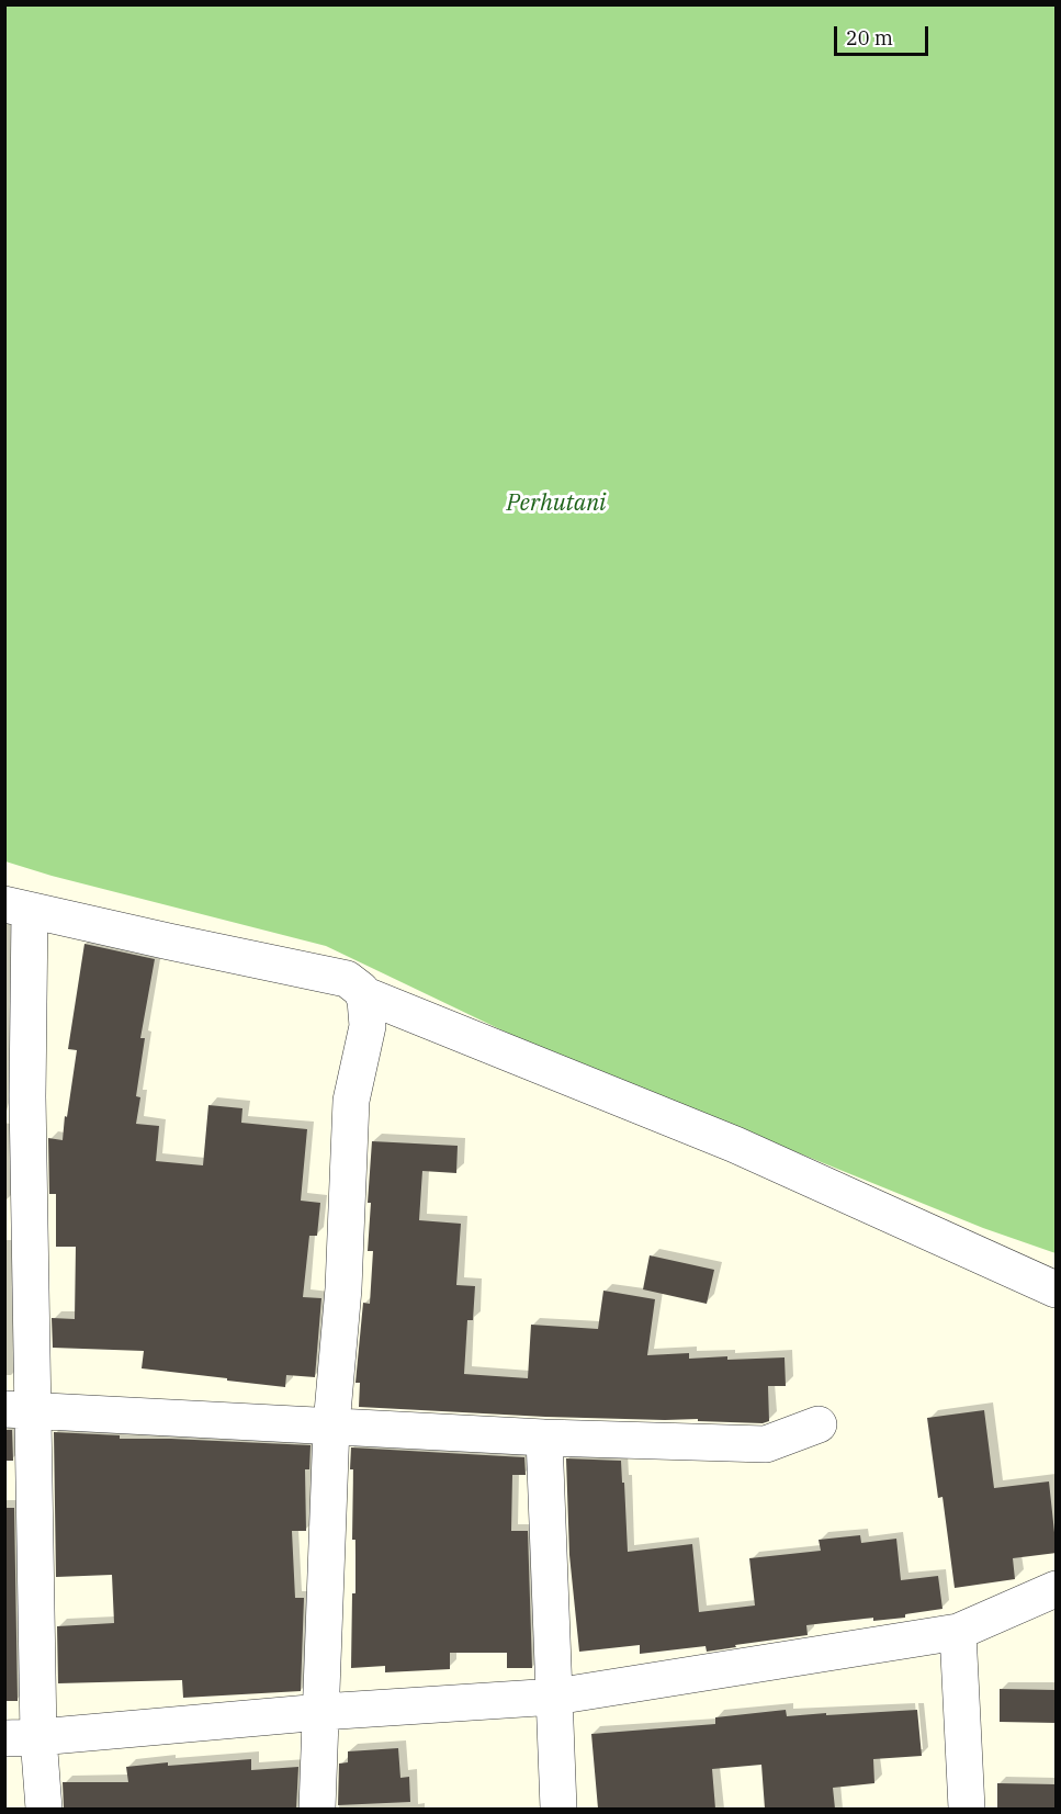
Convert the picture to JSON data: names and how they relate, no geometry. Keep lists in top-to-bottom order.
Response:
{
  "parks": ["Perhutani"],
  "scale_bar": "20 m"
}
